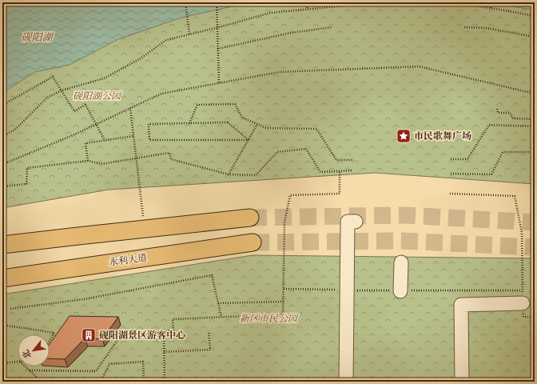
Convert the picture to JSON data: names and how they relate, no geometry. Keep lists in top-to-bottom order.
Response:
{
  "streets": {
    "main road": ["永利大道"]
  },
  "water": ["砚阳湖"],
  "parks": ["砚阳湖公园", "新区市民公园"],
  "places": {
    "place": ["市民歌舞广场"],
    "building": ["砚阳湖景区游客中心"]
  },
  "north": "bottom left"
}
